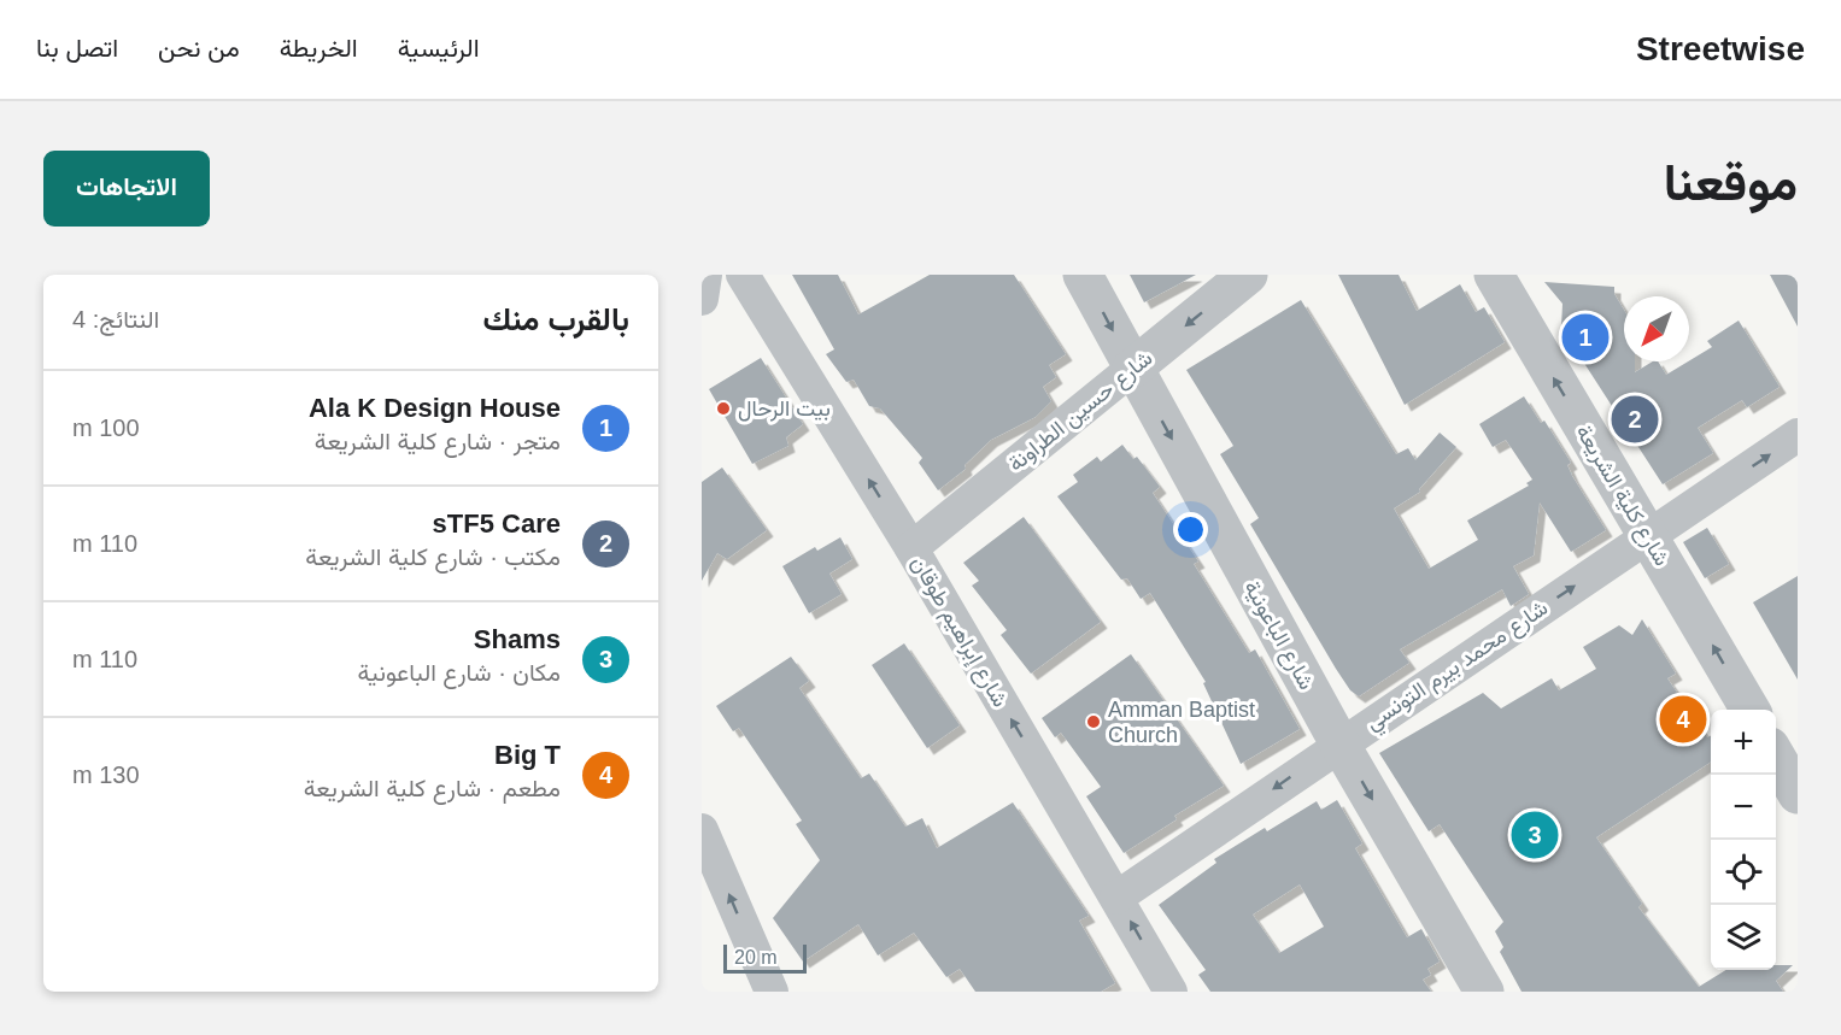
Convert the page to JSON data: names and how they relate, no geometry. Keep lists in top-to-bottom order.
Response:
{
  "streets": {
    "street": [
      "شارع حسين الطراونة",
      "شارع كلية الشريعة",
      "شارع إبراهيم طوقان",
      "شارع الباعونية",
      "شارع محمد بيرم التونسي"
    ]
  },
  "crossings": [
    ["شارع حسين الطراونة", "شارع إبراهيم طوقان"],
    ["شارع حسين الطراونة", "شارع الباعونية"],
    ["شارع كلية الشريعة", "شارع محمد بيرم التونسي"],
    ["شارع إبراهيم طوقان", "شارع محمد بيرم التونسي"],
    ["شارع الباعونية", "شارع محمد بيرم التونسي"]
  ],
  "one_way": ["شارع كلية الشريعة", "شارع إبراهيم طوقان", "شارع الباعونية"],
  "places": ["بيت الرحال", "Amman Baptist Church"],
  "scale_bar": "20 m",
  "north": "bottom left",
  "page": {
    "header": "Streetwise",
    "nav": [
      "الرئيسية",
      "الخريطة",
      "من نحن",
      "اتصل بنا"
    ],
    "title": "موقعنا",
    "buttons": "الاتجاهات",
    "heading": ["بالقرب منك", "النتائج: 4"],
    "pins": [
      "1",
      "2",
      "4",
      "3"
    ],
    "list": [
      {
        "mark": "1",
        "name": "Ala K Design House",
        "note": "متجر · شارع كلية الشريعة",
        "value": "100 m"
      },
      {
        "mark": "2",
        "name": "sTF5 Care",
        "note": "مكتب · شارع كلية الشريعة",
        "value": "110 m"
      },
      {
        "mark": "3",
        "name": "Shams",
        "note": "مكان · شارع الباعونية",
        "value": "110 m"
      },
      {
        "mark": "4",
        "name": "Big T",
        "note": "مطعم · شارع كلية الشريعة",
        "value": "130 m"
      }
    ],
    "map_buttons": ["+", "−"],
    "scale": "20 m"
  }
}
